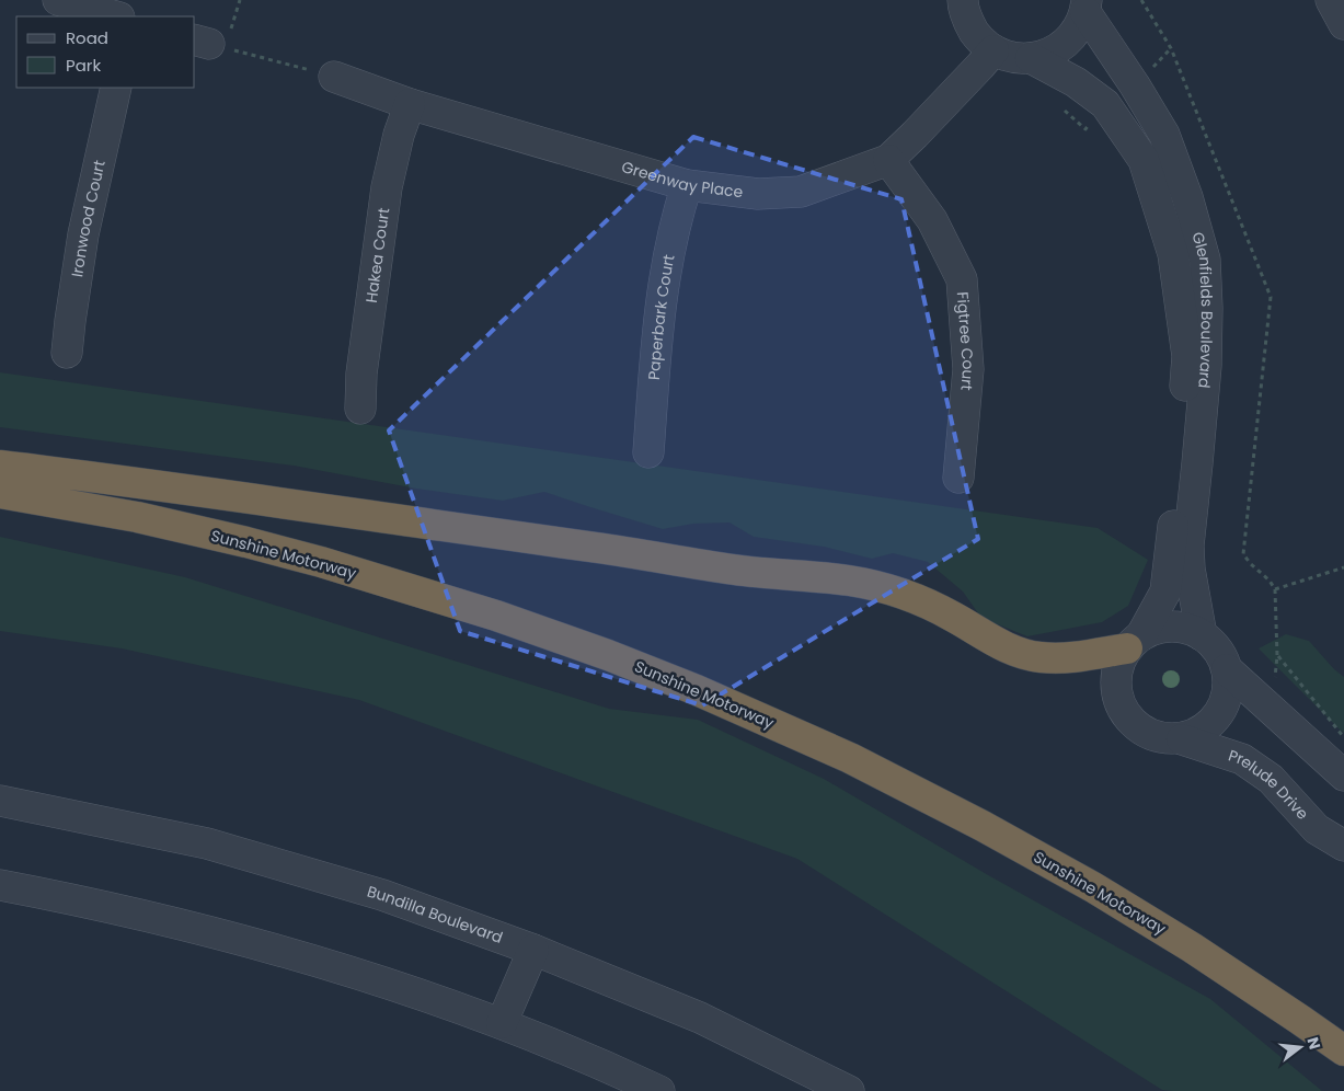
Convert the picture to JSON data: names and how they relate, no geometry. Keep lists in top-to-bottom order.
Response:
{
  "streets": {
    "highway": ["Sunshine Motorway"],
    "street": [
      "Greenway Place",
      "Ironwood Court",
      "Hakea Court",
      "Glenfields Boulevard",
      "Paperbark Court",
      "Figtree Court",
      "Prelude Drive",
      "Bundilla Boulevard"
    ]
  },
  "crossings": [
    ["Greenway Place", "Hakea Court"],
    ["Greenway Place", "Paperbark Court"],
    ["Greenway Place", "Figtree Court"],
    ["Glenfields Boulevard", "Prelude Drive"]
  ],
  "legend": ["Road", "Park"],
  "north": "right"
}
